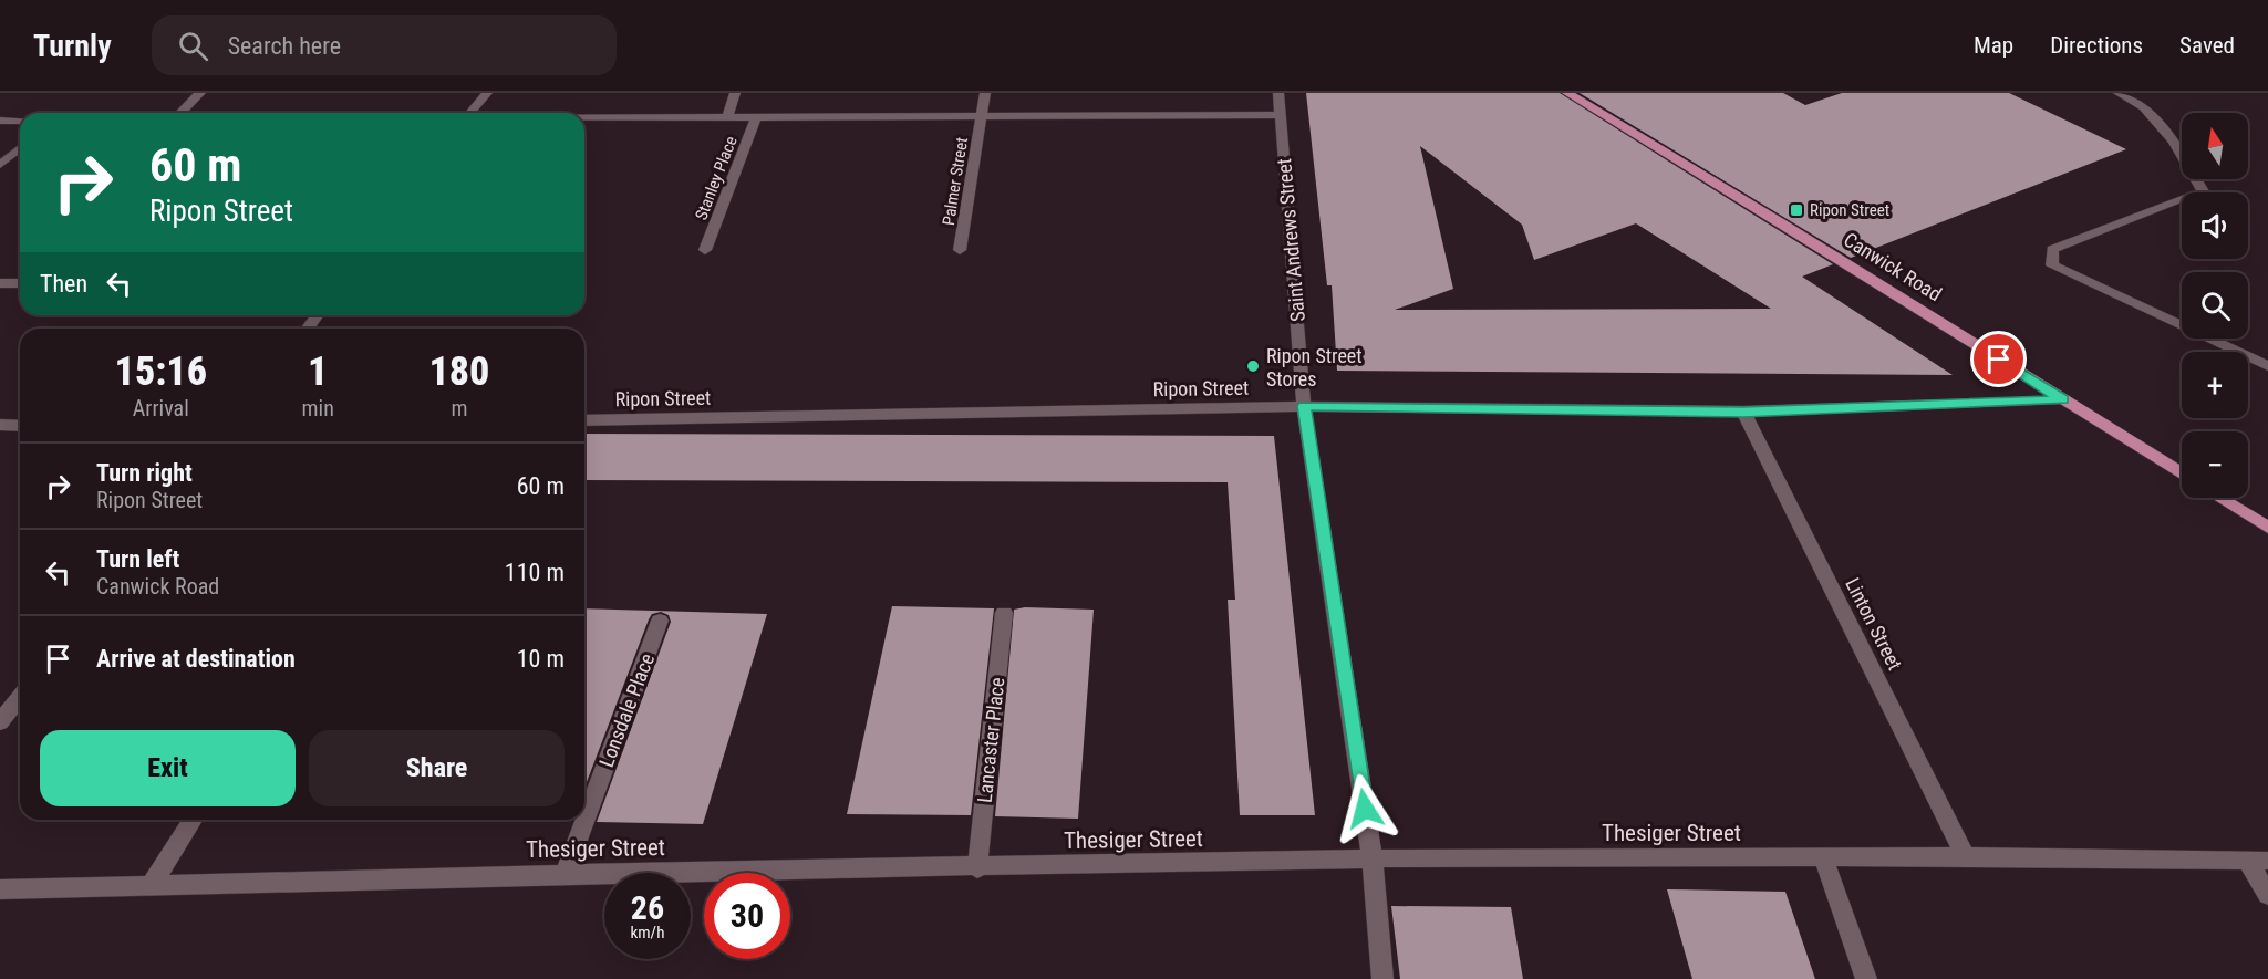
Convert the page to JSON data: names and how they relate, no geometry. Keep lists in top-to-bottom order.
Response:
{
  "streets": {
    "main road": ["Canwick Road"],
    "street": [
      "Stanley Place",
      "Palmer Street",
      "Saint Andrews Street",
      "Ripon Street",
      "Linton Street",
      "Lonsdale Place",
      "Lancaster Place",
      "Thesiger Street"
    ]
  },
  "crossings": [
    ["Saint Andrews Street", "Ripon Street"],
    ["Saint Andrews Street", "Thesiger Street"],
    ["Canwick Road", "Ripon Street"],
    ["Ripon Street", "Linton Street"],
    ["Linton Street", "Thesiger Street"],
    ["Lonsdale Place", "Thesiger Street"],
    ["Lancaster Place", "Thesiger Street"]
  ],
  "places": {
    "transit": ["Ripon Street"],
    "other": ["Ripon Street Stores"]
  },
  "north": "top",
  "page": {
    "header": "Turnly",
    "search": "Search here",
    "nav": ["Map", "Directions", "Saved"],
    "map_buttons": ["+", "−"],
    "turn": ["60 m", "Ripon Street"],
    "then": "Then",
    "eta": [
      "15:16",
      "Arrival",
      "1",
      "min",
      "180",
      "m"
    ],
    "list": [
      {
        "name": "Turn right",
        "note": "Ripon Street",
        "value": "60 m"
      },
      {
        "name": "Turn left",
        "note": "Canwick Road",
        "value": "110 m"
      },
      {
        "name": "Arrive at destination",
        "value": "10 m"
      }
    ],
    "buttons": ["Exit", "Share"],
    "speed": "26 km/h",
    "limit": "30"
  }
}
